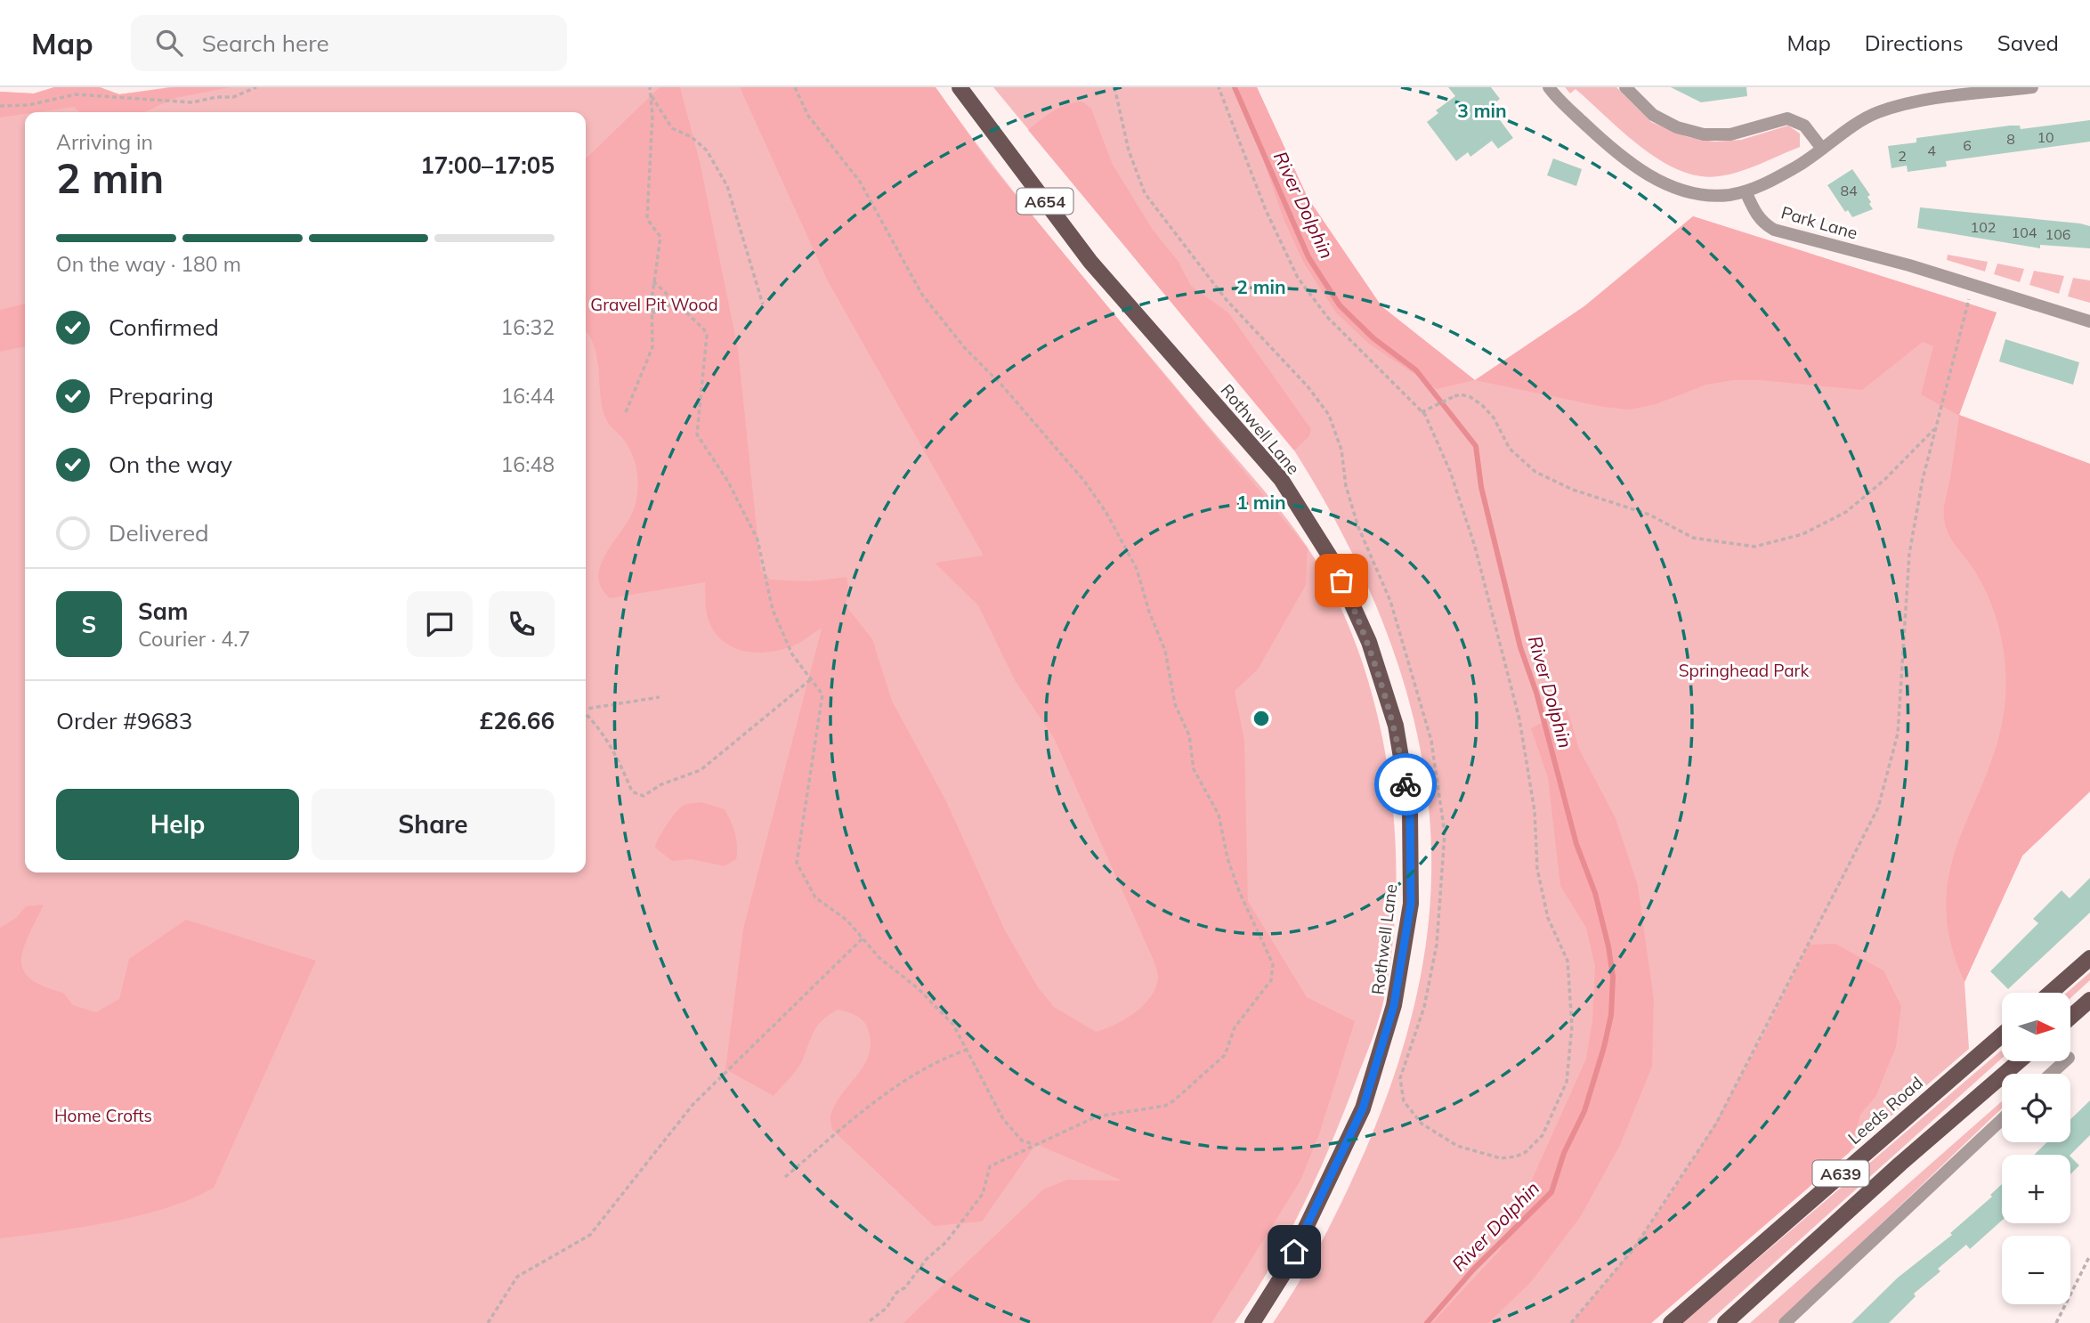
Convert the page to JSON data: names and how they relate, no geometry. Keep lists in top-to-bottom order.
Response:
{
  "streets": {
    "main road": [
      "A654",
      "Rothwell Lane",
      "Leeds Road",
      "A639"
    ],
    "street": ["Park Lane"]
  },
  "water": ["River Dolphin"],
  "parks": ["Gravel Pit Wood", "Springhead Park", "Home Crofts"],
  "house_numbers": [
    "10",
    "8",
    "6",
    "4",
    "2",
    "84",
    "102",
    "104",
    "106"
  ],
  "north": "right",
  "page": {
    "header": "Map",
    "search": "Search here",
    "nav": ["Map", "Directions", "Saved"],
    "heading": ["2 min", "Arriving in", "17:00–17:05"],
    "panel": [
      "Sam",
      "Courier · 4.7",
      "Order #9683",
      "£26.66"
    ],
    "bar": "On the way · 180 m",
    "list": [
      ["Confirmed", "16:32"],
      ["Preparing", "16:44"],
      ["On the way", "16:48"],
      "Delivered"
    ],
    "round": "S",
    "buttons": ["Help", "Share"],
    "map_buttons": ["+", "−"]
  },
  "rings": ["3 min", "2 min", "1 min"]
}
